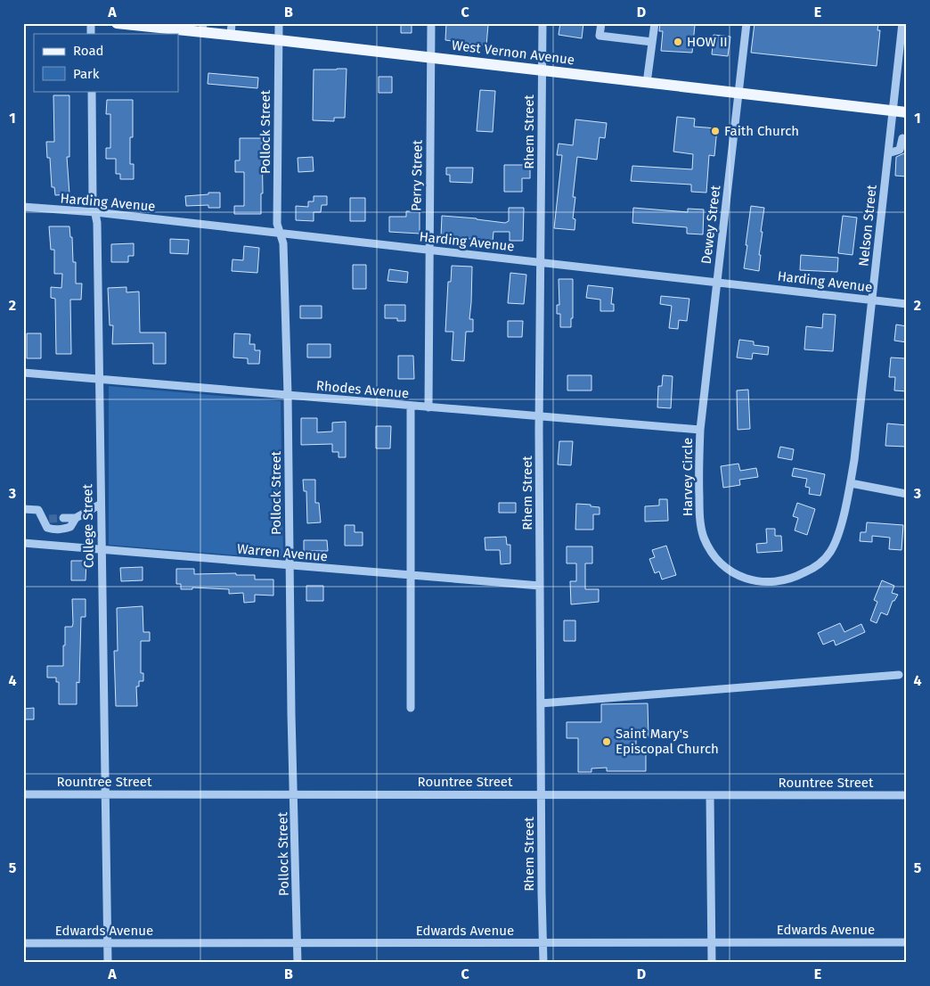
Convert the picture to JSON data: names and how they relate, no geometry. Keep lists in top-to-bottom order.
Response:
{
  "streets": {
    "main road": ["West Vernon Avenue"],
    "street": [
      "Pollock Street",
      "Rhem Street",
      "Perry Street",
      "Harding Avenue",
      "Dewey Street",
      "Nelson Street",
      "Rhodes Avenue",
      "Harvey Circle",
      "College Street",
      "Warren Avenue",
      "Rountree Street",
      "Edwards Avenue"
    ]
  },
  "crossings": [
    ["West Vernon Avenue", "Pollock Street"],
    ["West Vernon Avenue", "Rhem Street"],
    ["West Vernon Avenue", "Perry Street"],
    ["West Vernon Avenue", "Dewey Street"],
    ["West Vernon Avenue", "Nelson Street"],
    ["Pollock Street", "Harding Avenue"],
    ["Pollock Street", "Rhodes Avenue"],
    ["Pollock Street", "Warren Avenue"],
    ["Pollock Street", "Rountree Street"],
    ["Pollock Street", "Edwards Avenue"],
    ["Rhem Street", "Harding Avenue"],
    ["Rhem Street", "Rhodes Avenue"],
    ["Rhem Street", "Warren Avenue"],
    ["Rhem Street", "Rountree Street"],
    ["Rhem Street", "Edwards Avenue"],
    ["Perry Street", "Harding Avenue"],
    ["Perry Street", "Rhodes Avenue"],
    ["Harding Avenue", "Dewey Street"],
    ["Harding Avenue", "Nelson Street"],
    ["Harding Avenue", "College Street"],
    ["Dewey Street", "Rhodes Avenue"],
    ["Dewey Street", "Harvey Circle"],
    ["Nelson Street", "Harvey Circle"],
    ["Rhodes Avenue", "Harvey Circle"],
    ["Rhodes Avenue", "College Street"],
    ["College Street", "Warren Avenue"],
    ["College Street", "Rountree Street"],
    ["College Street", "Edwards Avenue"]
  ],
  "places": ["HOW II", "Faith Church", "Saint Mary's Episcopal Church"],
  "legend": ["Road", "Park"],
  "grid": {
    "columns": [
      "A",
      "B",
      "C",
      "D",
      "E"
    ],
    "rows": [
      "1",
      "2",
      "3",
      "4",
      "5"
    ]
  }
}
